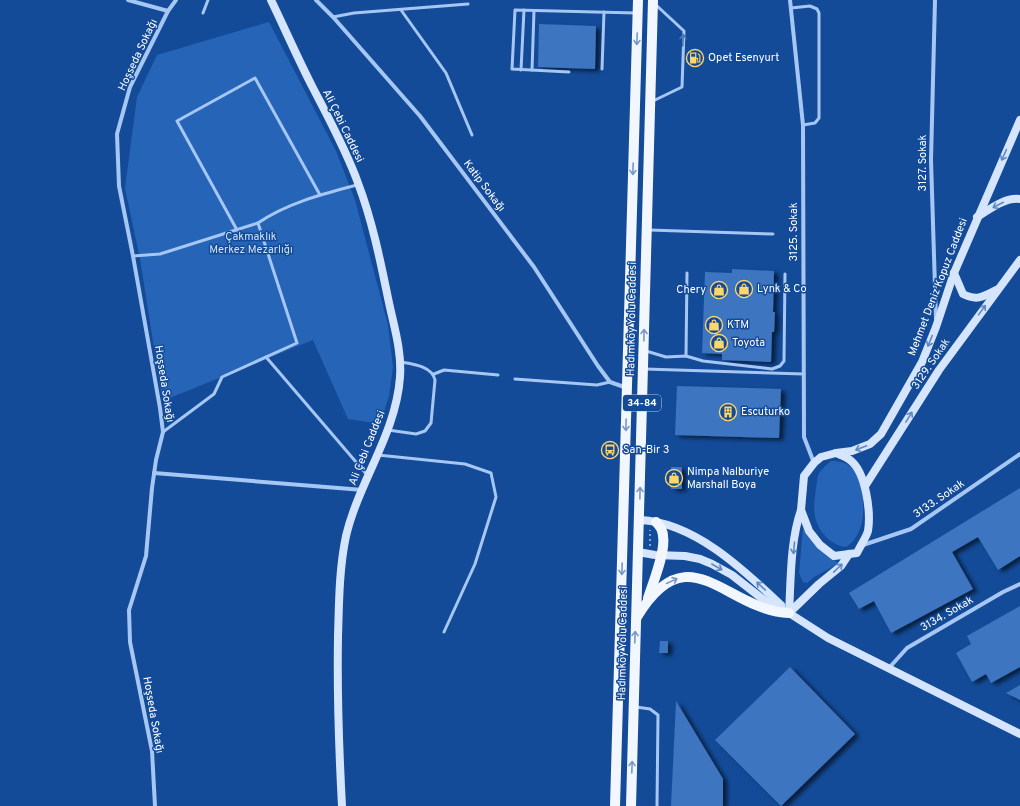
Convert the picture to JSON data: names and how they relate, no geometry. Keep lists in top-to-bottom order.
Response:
{
  "streets": {
    "main road": ["Hadımköy Yolu Caddesi", "34-84"],
    "street": [
      "Hoşseda Sokağı",
      "Ali Çebi Caddesi",
      "3127. Sokak",
      "Katip Sokağı",
      "3125. Sokak",
      "Mehmet Deniz Kopuz Caddesi",
      "3129. Sokak",
      "3133. Sokak",
      "3134. Sokak"
    ]
  },
  "crossings": [
    ["3127. Sokak", "Mehmet Deniz Kopuz Caddesi"],
    ["3125. Sokak", "Mehmet Deniz Kopuz Caddesi"],
    ["3125. Sokak", "3129. Sokak"],
    ["3125. Sokak", "3133. Sokak"],
    ["Mehmet Deniz Kopuz Caddesi", "3129. Sokak"],
    ["Mehmet Deniz Kopuz Caddesi", "3133. Sokak"],
    ["3129. Sokak", "3133. Sokak"]
  ],
  "one_way": ["Mehmet Deniz Kopuz Caddesi", "3129. Sokak"],
  "parks": ["Çakmaklık Merkez Mezarlığı"],
  "places": {
    "fuel station": ["Opet Esenyurt"],
    "shop": [
      "Lynk & Co",
      "Chery",
      "KTM",
      "Toyota",
      "Nimpa Nalburiye Marshall Boya"
    ],
    "building": ["Escuturko"],
    "bus stop": ["San-Bir 3"]
  }
}
